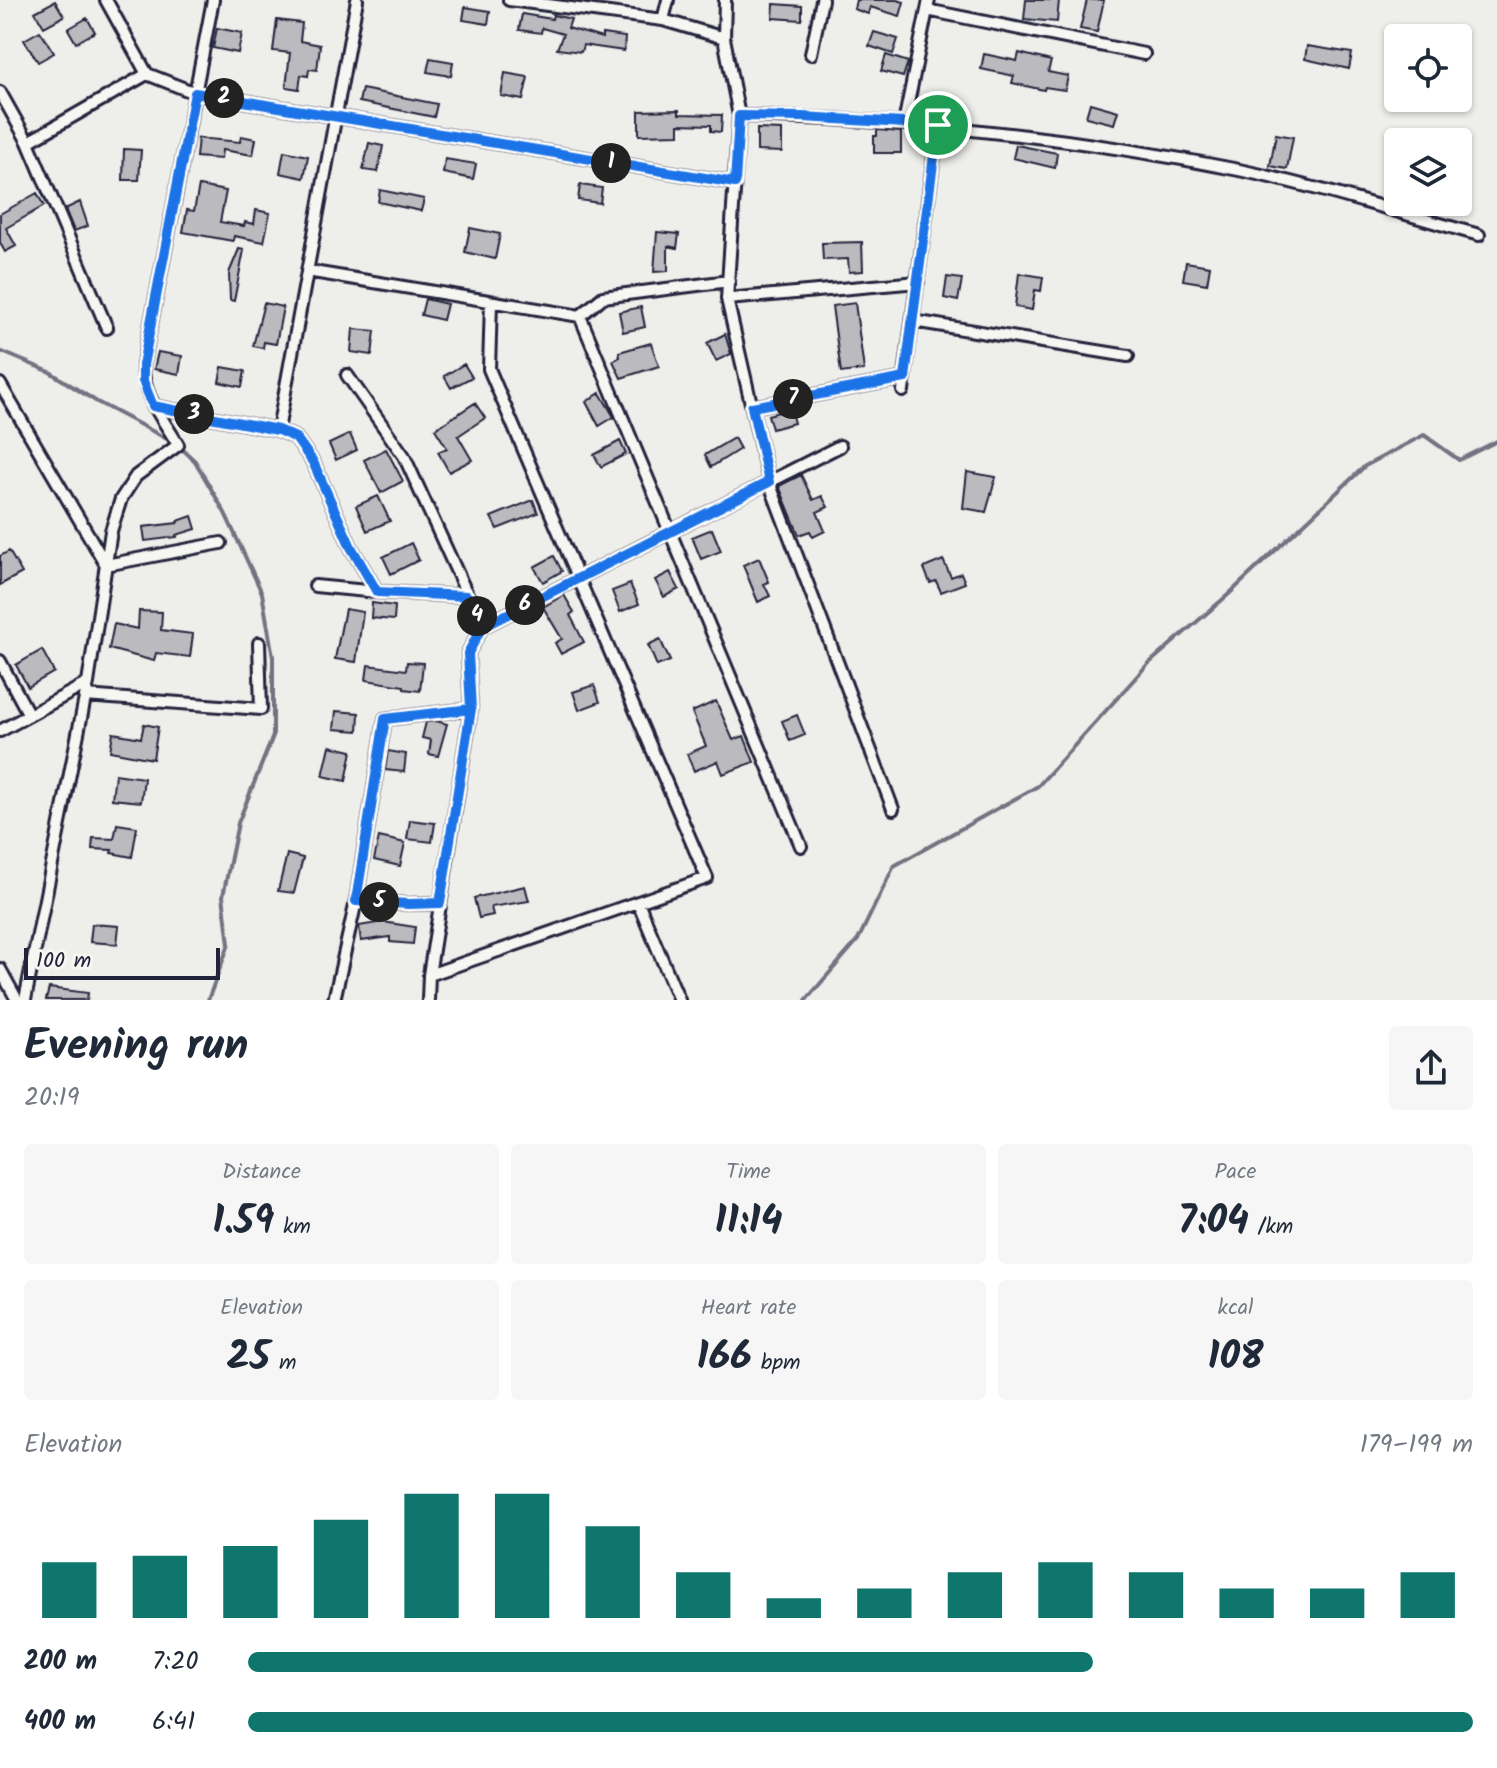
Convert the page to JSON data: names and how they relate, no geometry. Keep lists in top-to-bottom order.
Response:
{
  "scale_bar": "100 m",
  "page": {
    "pins": [
      "2",
      "1",
      "7",
      "3",
      "6",
      "4",
      "5"
    ],
    "scale": "100 m",
    "heading": ["Evening run", "20:19"],
    "stats": [
      ["Distance", "1.59 km"],
      ["Time", "11:14"],
      ["Pace", "7:04 /km"],
      ["Elevation", "25 m"],
      ["Heart rate", "166 bpm"],
      ["kcal", "108"]
    ],
    "chart": ["Elevation", "179–199 m"],
    "list": [
      {
        "name": "200 m",
        "note": "7:20"
      },
      {
        "name": "400 m",
        "note": "6:41"
      }
    ]
  }
}
